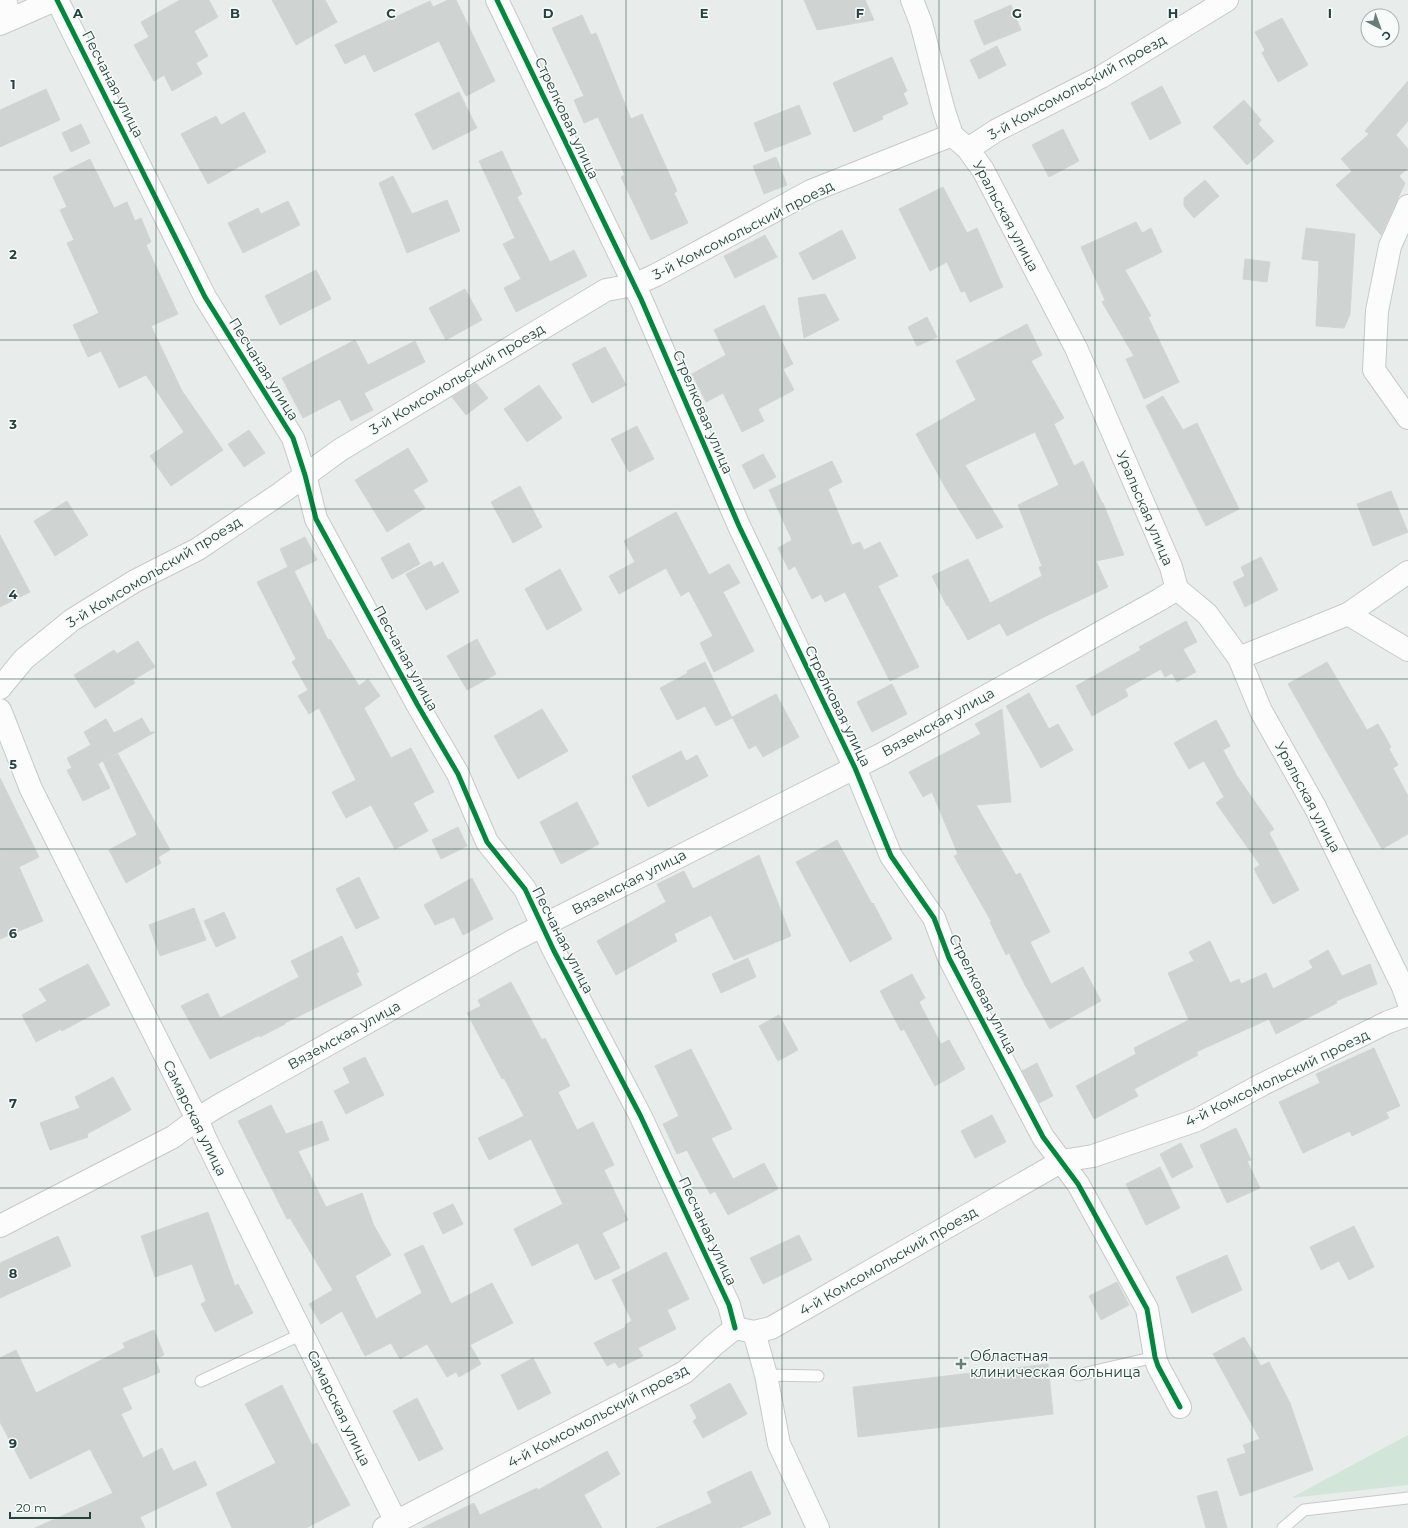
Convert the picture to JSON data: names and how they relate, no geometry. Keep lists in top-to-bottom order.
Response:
{
  "streets": {
    "street": [
      "Песчаная улица",
      "3-й Комсомольский проезд",
      "Стрелковая улица",
      "Уральская улица",
      "Вяземская улица",
      "4-й Комсомольский проезд",
      "Самарская улица"
    ]
  },
  "crossings": [
    ["Песчаная улица", "3-й Комсомольский проезд"],
    ["Песчаная улица", "Вяземская улица"],
    ["Песчаная улица", "4-й Комсомольский проезд"],
    ["3-й Комсомольский проезд", "Стрелковая улица"],
    ["3-й Комсомольский проезд", "Уральская улица"],
    ["Стрелковая улица", "Вяземская улица"],
    ["Стрелковая улица", "4-й Комсомольский проезд"],
    ["Уральская улица", "Вяземская улица"],
    ["Вяземская улица", "Самарская улица"],
    ["4-й Комсомольский проезд", "Самарская улица"]
  ],
  "places": {
    "health": ["Областная клиническая больница"]
  },
  "scale_bar": "20 m",
  "north": "bottom right",
  "grid": {
    "columns": [
      "A",
      "B",
      "C",
      "D",
      "E",
      "F",
      "G",
      "H",
      "I"
    ],
    "rows": [
      "1",
      "2",
      "3",
      "4",
      "5",
      "6",
      "7",
      "8",
      "9"
    ]
  }
}
